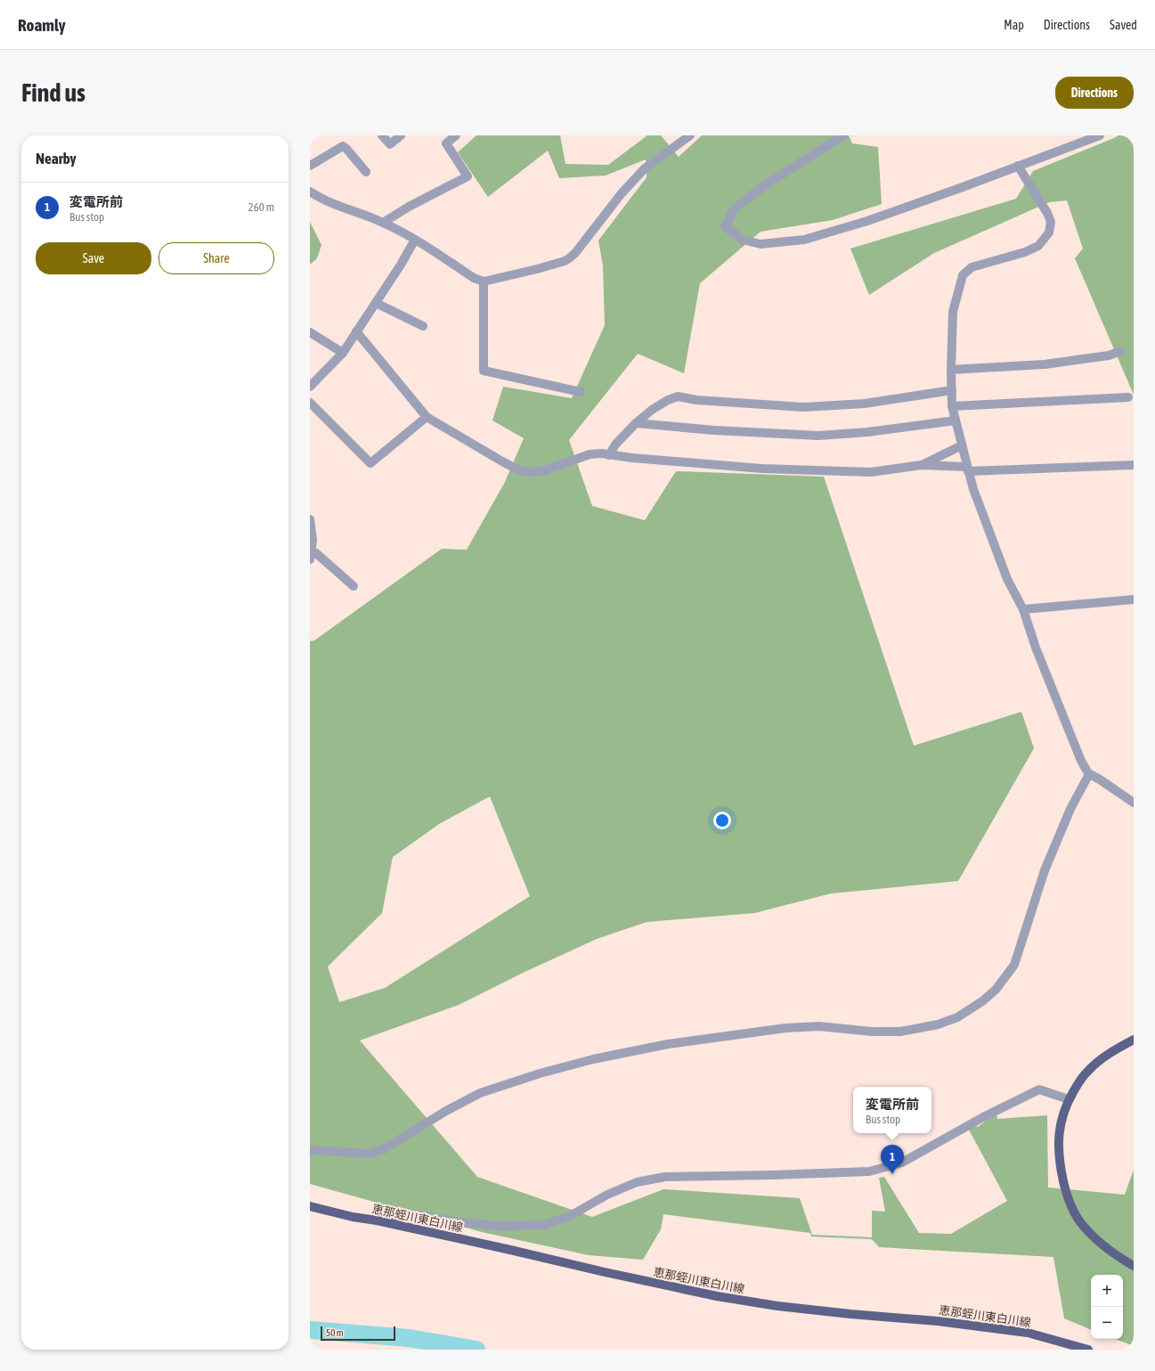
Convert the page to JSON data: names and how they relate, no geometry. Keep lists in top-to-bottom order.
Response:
{
  "streets": {
    "main road": ["恵那蛭川東白川線"]
  },
  "scale_bar": "50 m",
  "page": {
    "header": "Roamly",
    "nav": ["Map", "Directions", "Saved"],
    "buttons": [
      "Directions",
      ["Save", "Share"]
    ],
    "title": "Find us",
    "heading": "Nearby",
    "list": [
      {
        "mark": "1",
        "name": "変電所前",
        "note": "Bus stop",
        "value": "260 m"
      }
    ],
    "popup": ["変電所前", "Bus stop"],
    "pins": "1",
    "map_buttons": ["+", "−"],
    "scale": "50 m"
  }
}
